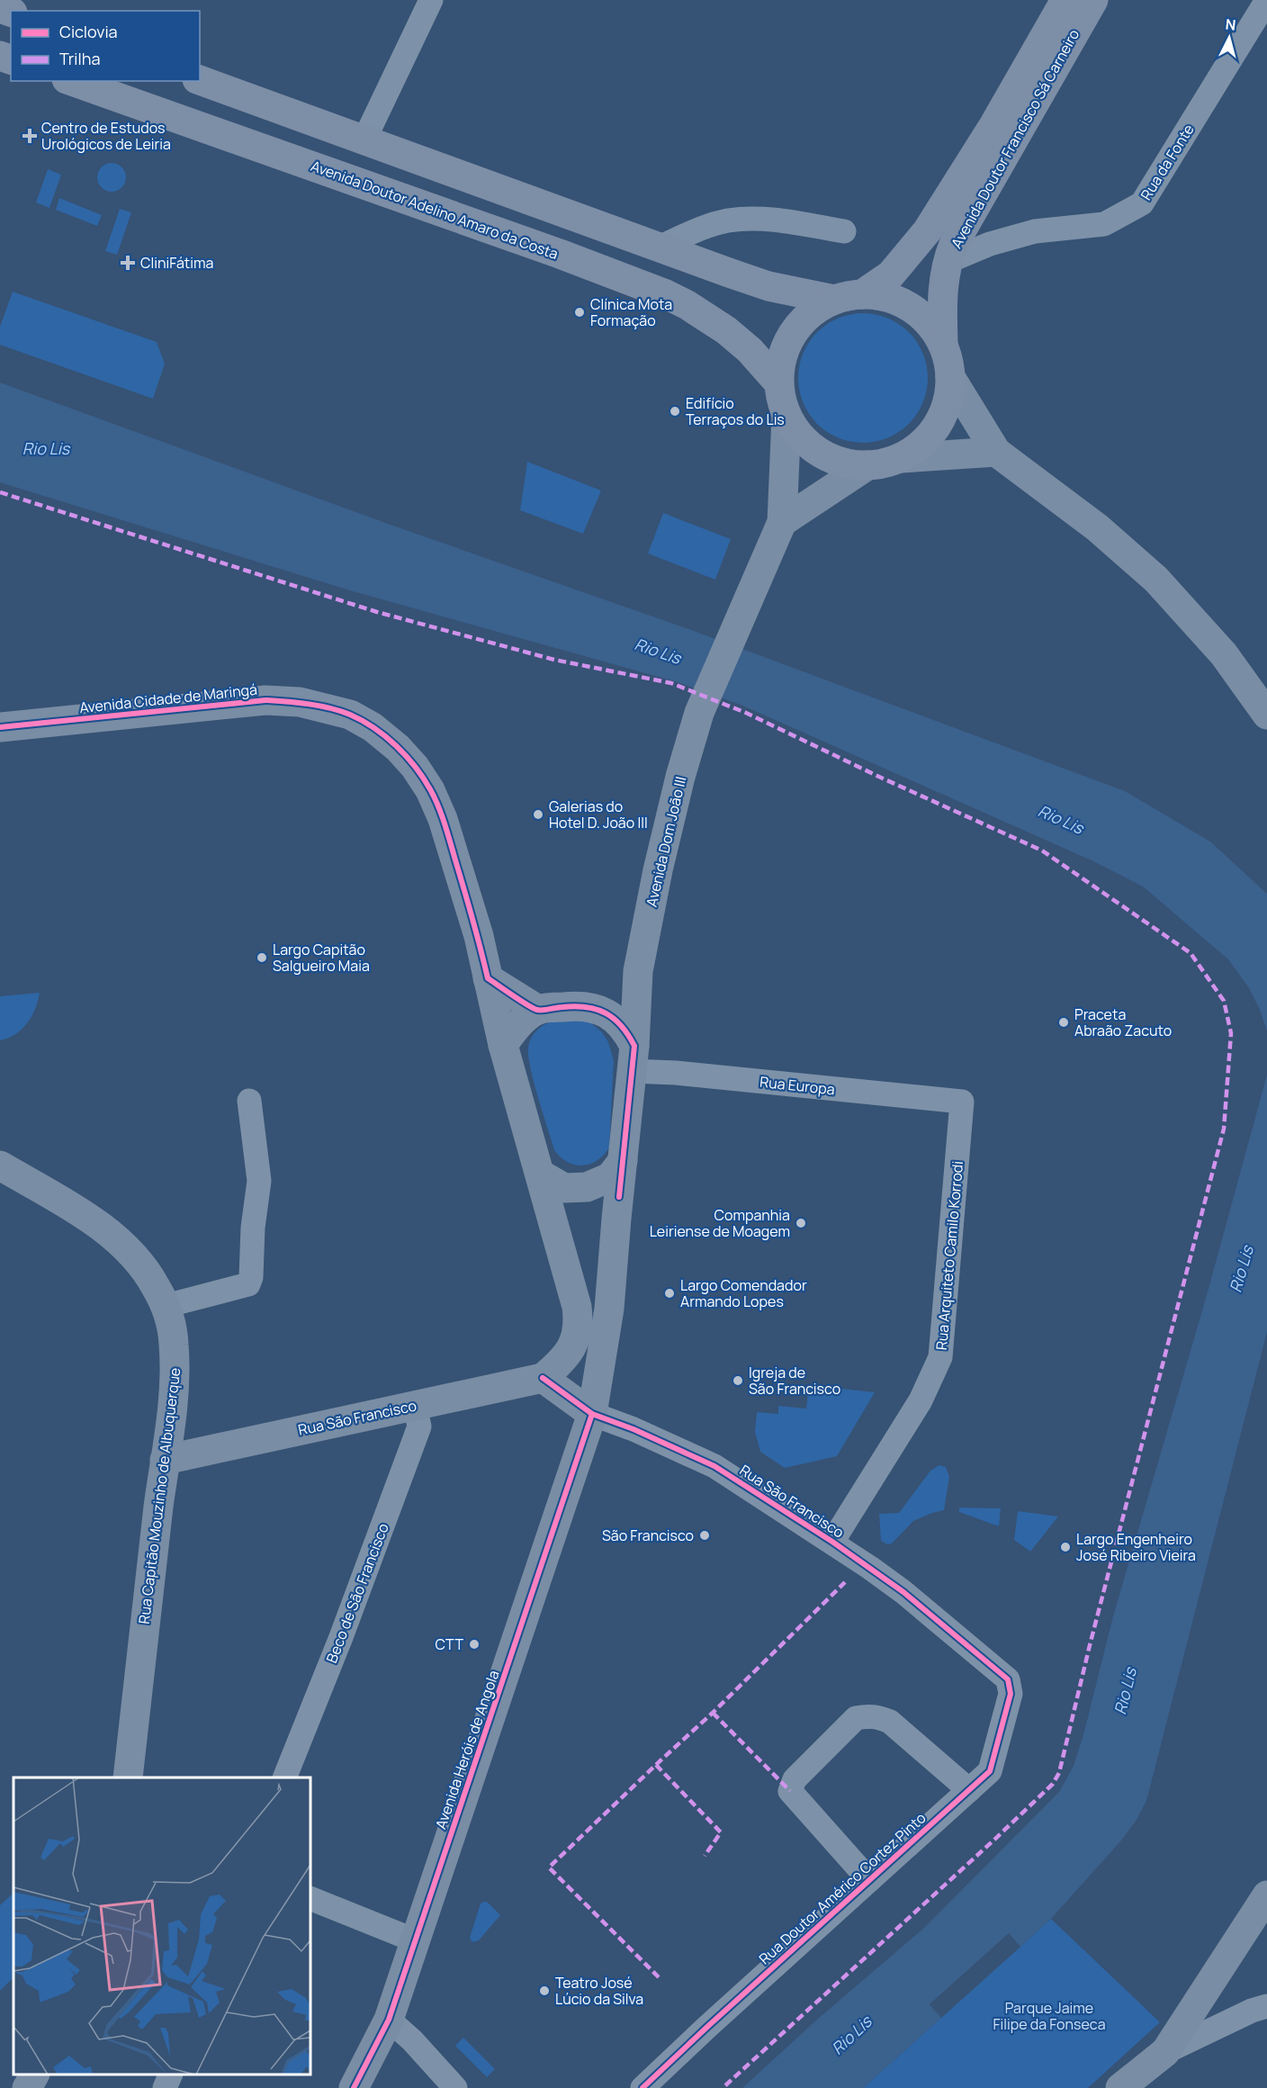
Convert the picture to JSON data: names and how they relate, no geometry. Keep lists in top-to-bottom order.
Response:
{
  "streets": {
    "main road": [
      "Avenida Doutor Francisco Sá Carneiro",
      "Avenida Doutor Adelino Amaro da Costa",
      "Avenida Cidade de Maringá",
      "Avenida Dom João III",
      "Rua São Francisco",
      "Rua Capitão Mouzinho de Albuquerque",
      "Avenida Heróis de Angola"
    ],
    "street": [
      "Rua da Fonte",
      "Rua Europa",
      "Rua Arquiteto Camilo Korrodi",
      "Beco de São Francisco",
      "Rua Doutor Américo Cortez Pinto"
    ]
  },
  "crossings": [
    ["Avenida Doutor Francisco Sá Carneiro", "Rua da Fonte"],
    ["Avenida Doutor Francisco Sá Carneiro", "Avenida Doutor Adelino Amaro da Costa"],
    ["Avenida Cidade de Maringá", "Avenida Dom João III"],
    ["Avenida Cidade de Maringá", "Rua Europa"],
    ["Avenida Cidade de Maringá", "Rua São Francisco"],
    ["Avenida Dom João III", "Rua Europa"],
    ["Rua Europa", "Rua Arquiteto Camilo Korrodi"],
    ["Rua Arquiteto Camilo Korrodi", "Rua São Francisco"],
    ["Rua São Francisco", "Rua Capitão Mouzinho de Albuquerque"],
    ["Rua São Francisco", "Beco de São Francisco"],
    ["Rua São Francisco", "Avenida Heróis de Angola"],
    ["Rua São Francisco", "Rua Doutor Américo Cortez Pinto"]
  ],
  "water": ["Rio Lis"],
  "parks": ["Parque Jaime Filipe da Fonseca"],
  "places": {
    "health": ["Centro de Estudos Urológicos de Leiria", "CliniFátima"],
    "other": [
      "Clínica Mota Formação",
      "Edifício Terraços do Lis",
      "Galerias do Hotel D. João III",
      "Largo Capitão Salgueiro Maia",
      "Praceta Abraão Zacuto",
      "Companhia Leiriense de Moagem",
      "Largo Comendador Armando Lopes",
      "Igreja de São Francisco",
      "São Francisco",
      "Largo Engenheiro José Ribeiro Vieira",
      "CTT",
      "Teatro José Lúcio da Silva"
    ]
  },
  "legend": ["Ciclovia", "Trilha"],
  "north": "top"
}
